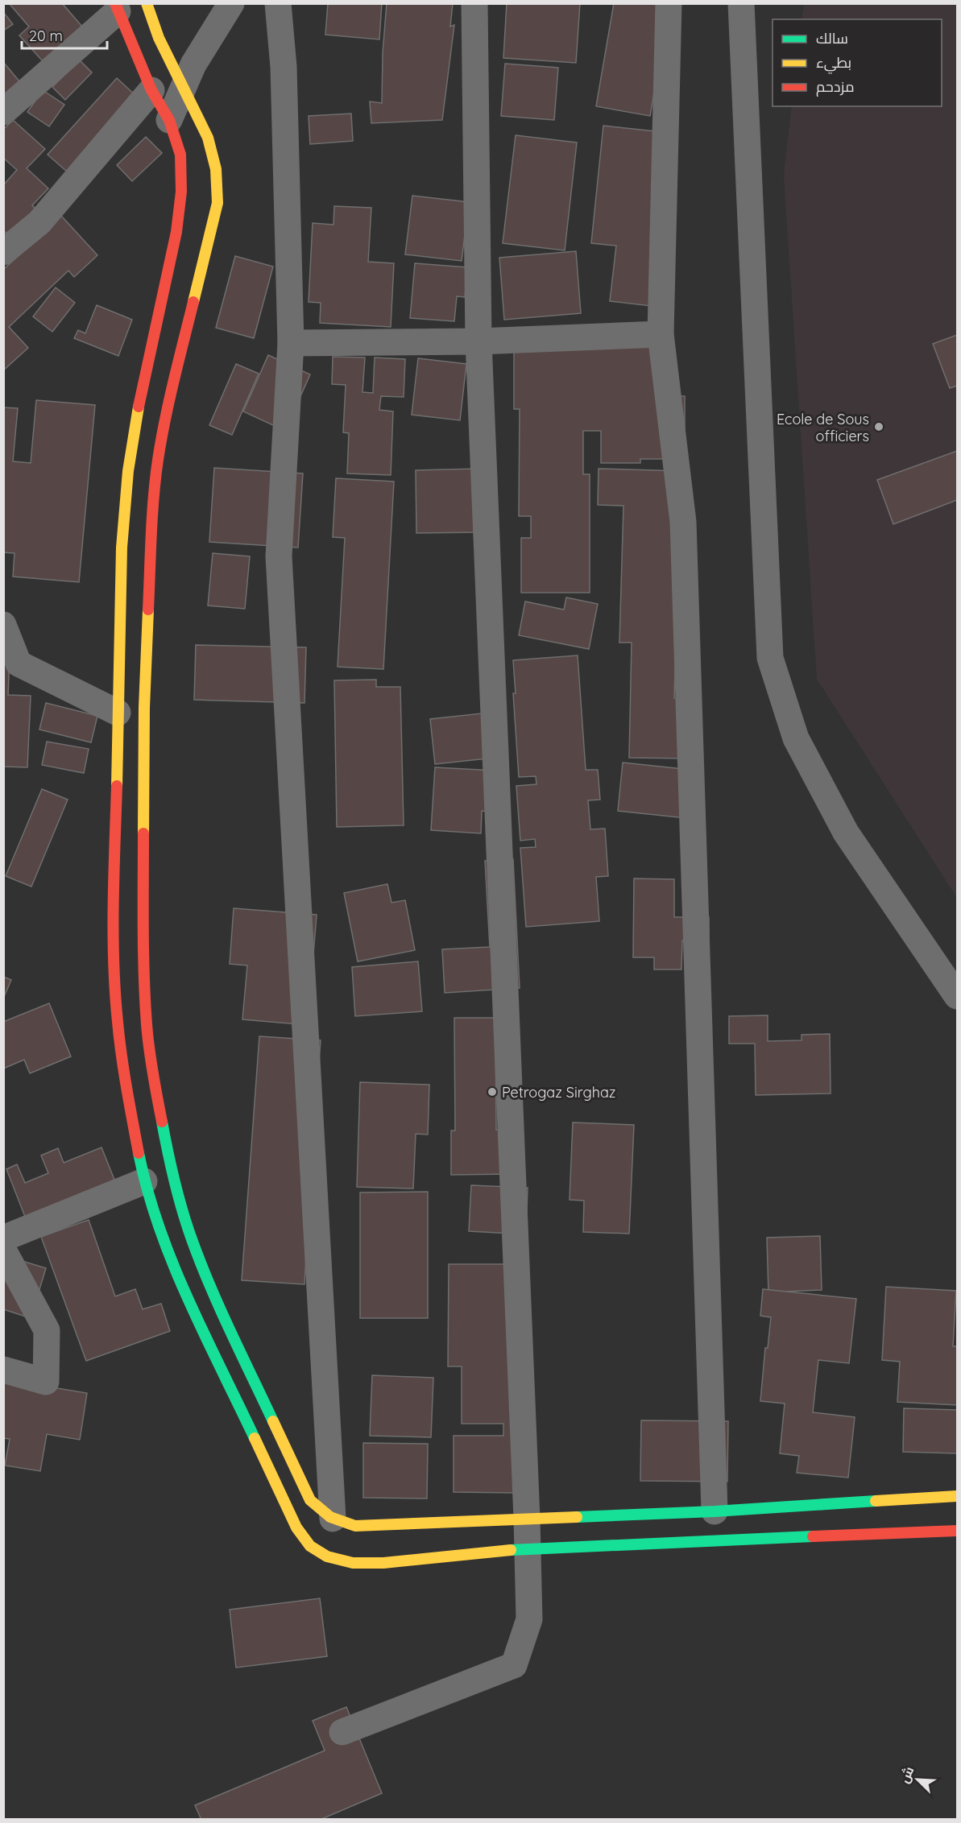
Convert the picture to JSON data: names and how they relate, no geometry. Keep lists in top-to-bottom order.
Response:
{
  "places": ["Ecole de Sous officiers", "Petrogaz Sirghaz"],
  "legend": ["سالك", "بطيء", "مزدحم"],
  "scale_bar": "20 m",
  "north": "top left"
}
